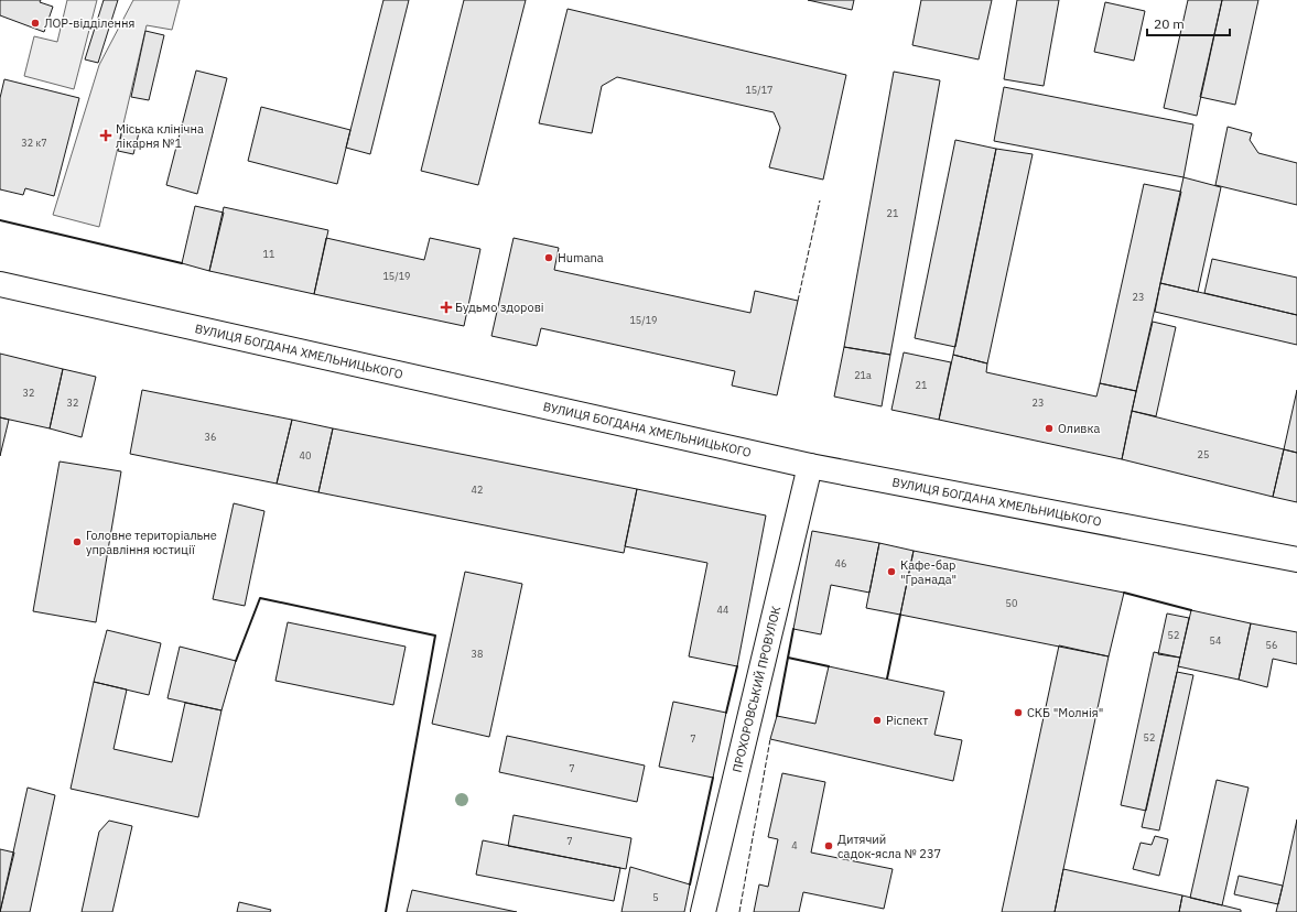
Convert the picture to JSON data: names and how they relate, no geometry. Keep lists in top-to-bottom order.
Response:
{
  "streets": {
    "main road": ["ВУЛИЦЯ БОГДАНА ХМЕЛЬНИЦЬКОГО", "ПРОХОРОВСЬКИЙ ПРОВУЛОК"]
  },
  "crossings": [
    ["ВУЛИЦЯ БОГДАНА ХМЕЛЬНИЦЬКОГО", "ПРОХОРОВСЬКИЙ ПРОВУЛОК"]
  ],
  "places": {
    "other": [
      "ЛОР-відділення",
      "Humana",
      "Оливка",
      "Головне територіальне управління юстиції",
      "Кафе-бар \"Гранада\"",
      "СКБ \"Молнія\"",
      "Ріспект",
      "Дитячий садок-ясла № 237"
    ],
    "health": ["Міська клінічна лікарня №1", "Будьмо здорові"]
  },
  "house_numbers": [
    "15/17",
    "32 к7",
    "21",
    "11",
    "15/19",
    "23",
    "15/19",
    "21а",
    "21",
    "32",
    "32",
    "23",
    "36",
    "25",
    "40",
    "42",
    "46",
    "50",
    "44",
    "52",
    "54",
    "56",
    "38",
    "52",
    "7",
    "7",
    "7",
    "4",
    "5"
  ],
  "scale_bar": "20 m"
}
